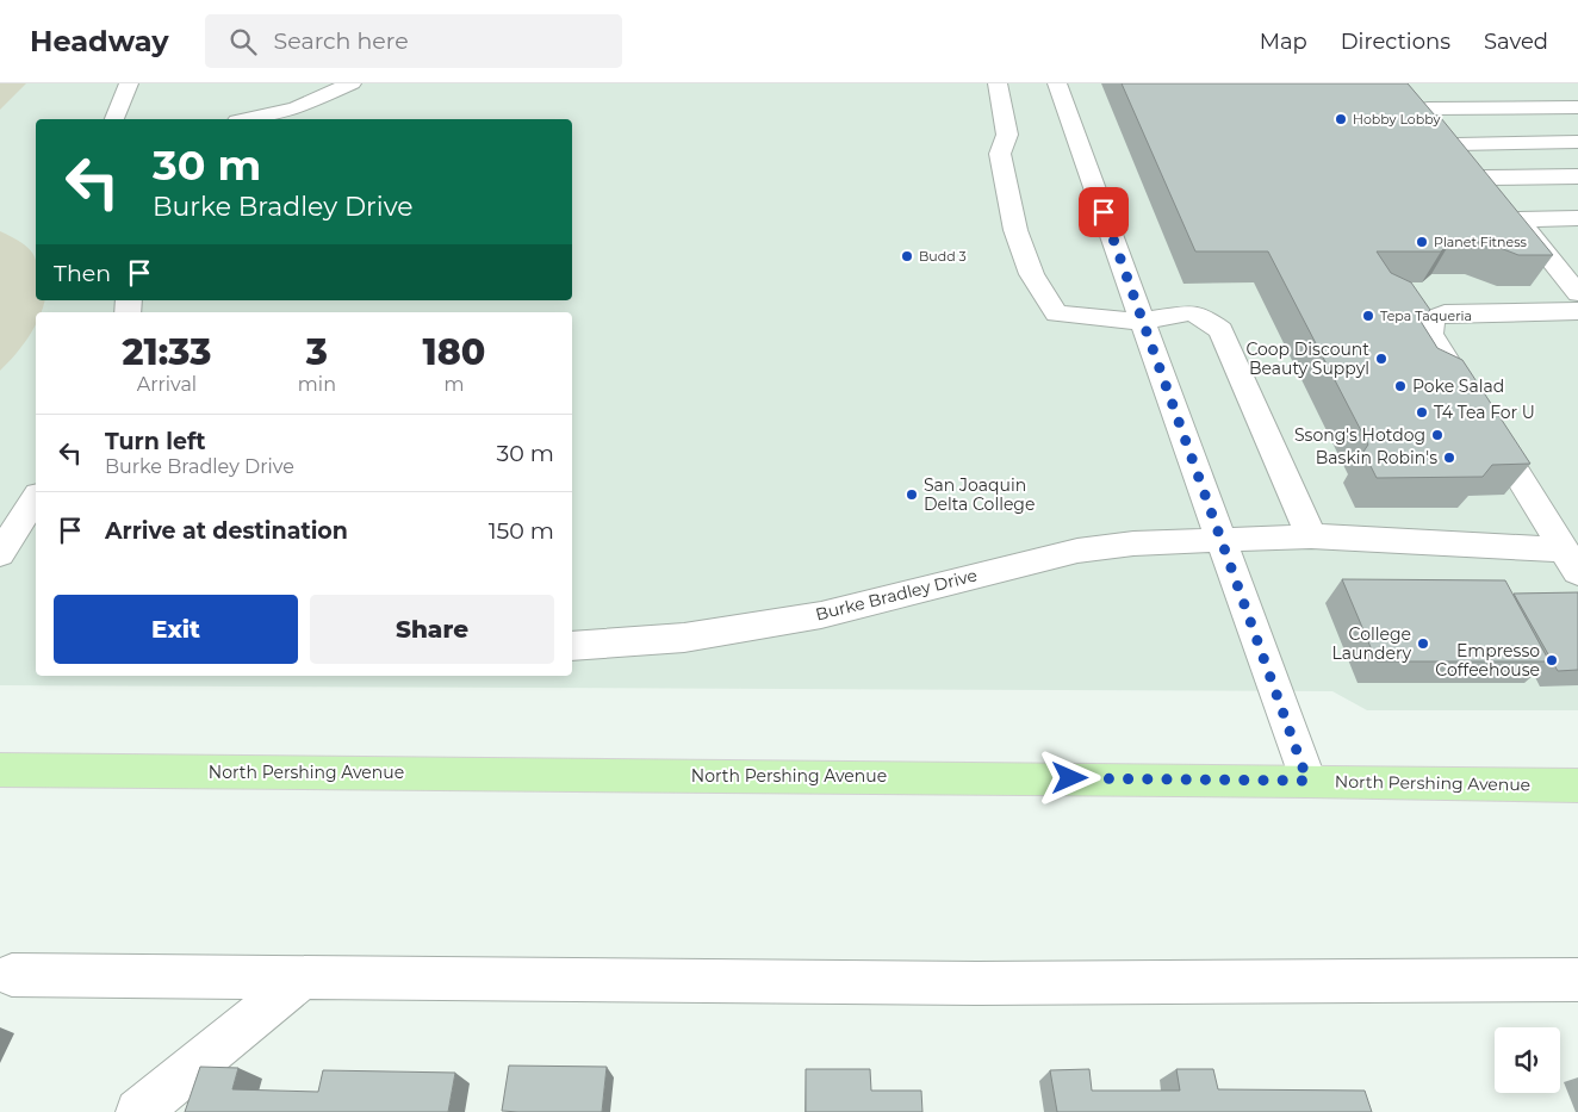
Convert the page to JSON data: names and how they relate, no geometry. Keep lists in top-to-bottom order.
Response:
{
  "streets": {
    "main road": ["North Pershing Avenue"],
    "street": ["Burke Bradley Drive"]
  },
  "places": [
    "Hobby Lobby",
    "Planet Fitness",
    "Budd 3",
    "Tepa Taqueria",
    "Coop Discount Beauty Suppyl",
    "Poke Salad",
    "T4 Tea For U",
    "Ssong's Hotdog",
    "Baskin Robin's",
    "San Joaquin Delta College",
    "College Laundery",
    "Empresso Coffeehouse"
  ],
  "page": {
    "header": "Headway",
    "search": "Search here",
    "nav": ["Map", "Directions", "Saved"],
    "turn": ["30 m", "Burke Bradley Drive"],
    "then": "Then",
    "eta": [
      "21:33",
      "Arrival",
      "3",
      "min",
      "180",
      "m"
    ],
    "list": [
      {
        "name": "Turn left",
        "note": "Burke Bradley Drive",
        "value": "30 m"
      },
      {
        "name": "Arrive at destination",
        "value": "150 m"
      }
    ],
    "buttons": ["Exit", "Share"]
  }
}
